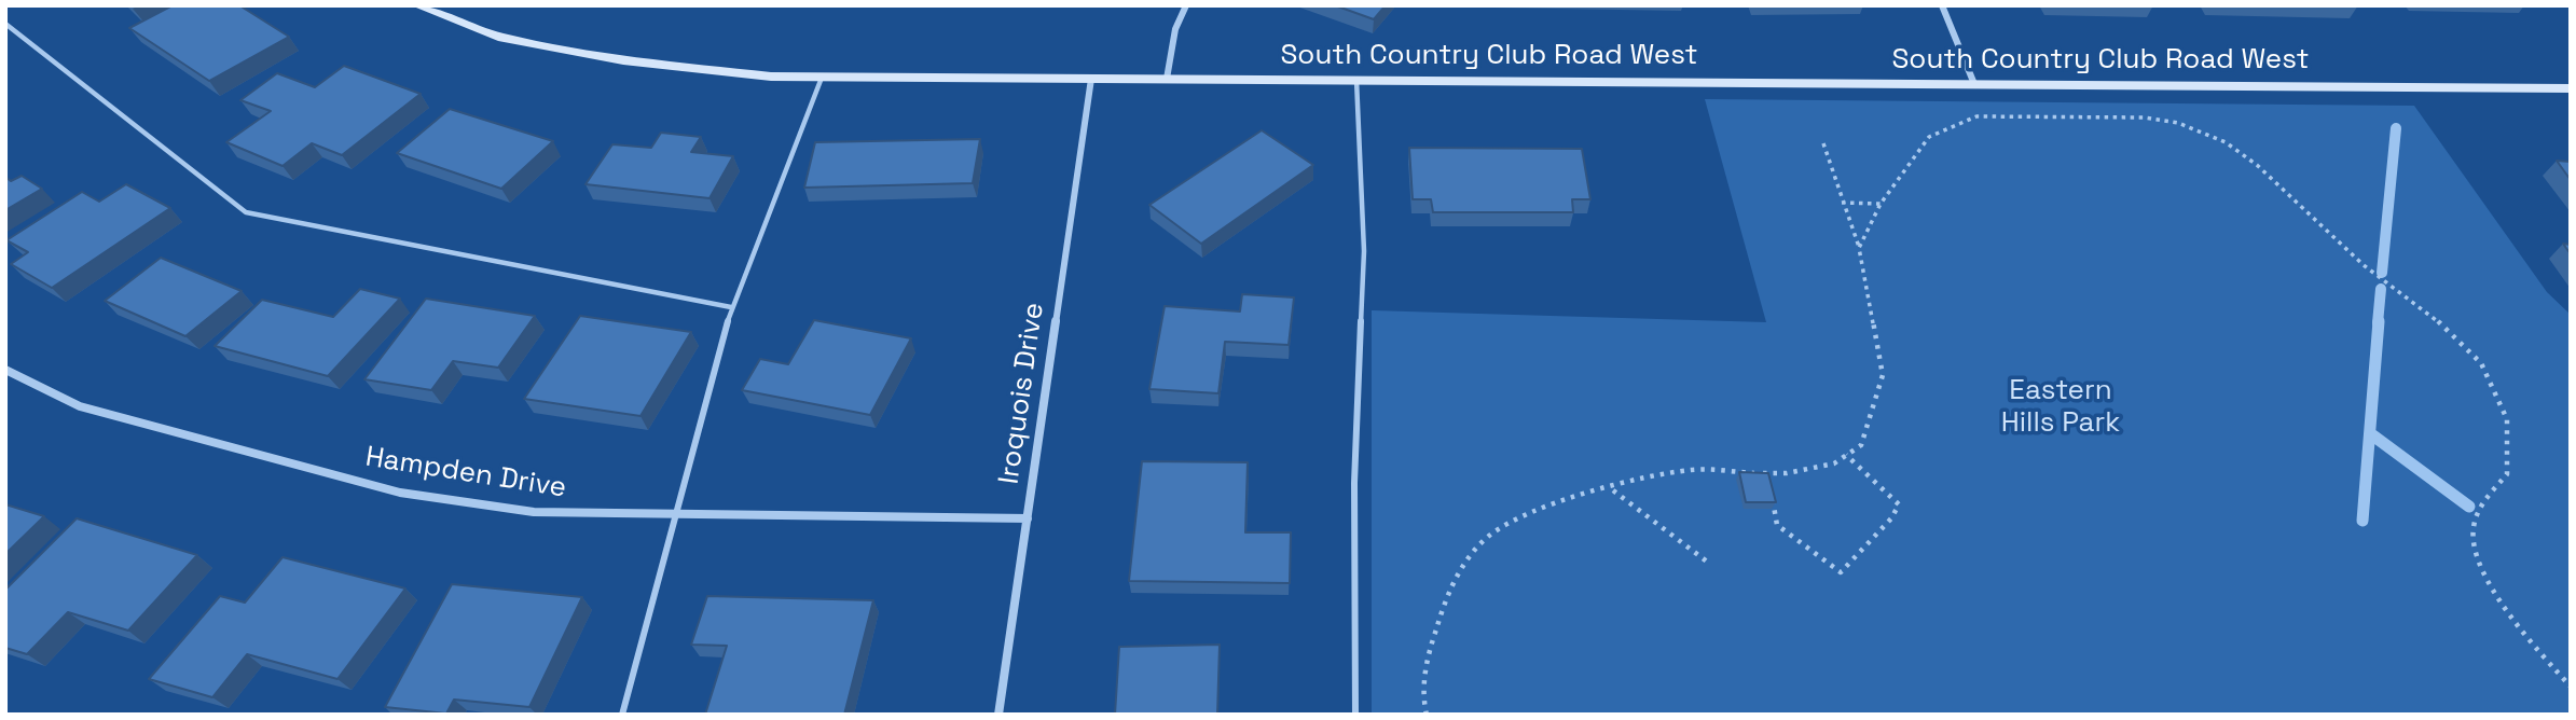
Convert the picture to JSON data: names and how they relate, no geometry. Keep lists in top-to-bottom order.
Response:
{
  "streets": {
    "street": ["South Country Club Road West", "Iroquois Drive", "Hampden Drive"]
  },
  "crossings": [
    ["South Country Club Road West", "Iroquois Drive"],
    ["Iroquois Drive", "Hampden Drive"]
  ],
  "parks": ["Eastern Hills Park"]
}
